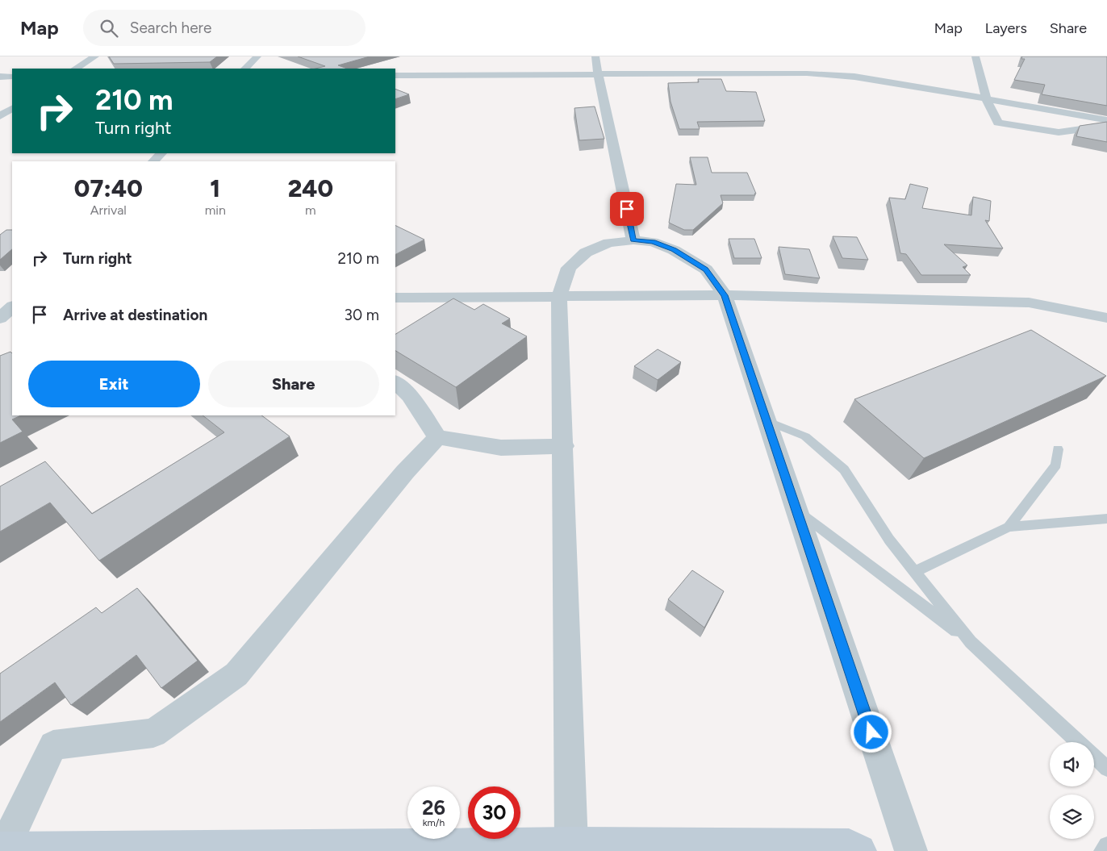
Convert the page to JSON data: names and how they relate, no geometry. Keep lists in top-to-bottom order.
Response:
{
  "page": {
    "header": "Map",
    "search": "Search here",
    "nav": ["Map", "Layers", "Share"],
    "turn": ["210 m", "Turn right"],
    "eta": [
      "07:40",
      "Arrival",
      "1",
      "min",
      "240",
      "m"
    ],
    "list": [
      {
        "name": "Turn right",
        "value": "210 m"
      },
      {
        "name": "Arrive at destination",
        "value": "30 m"
      }
    ],
    "buttons": ["Exit", "Share"],
    "speed": "26 km/h",
    "limit": "30"
  }
}
